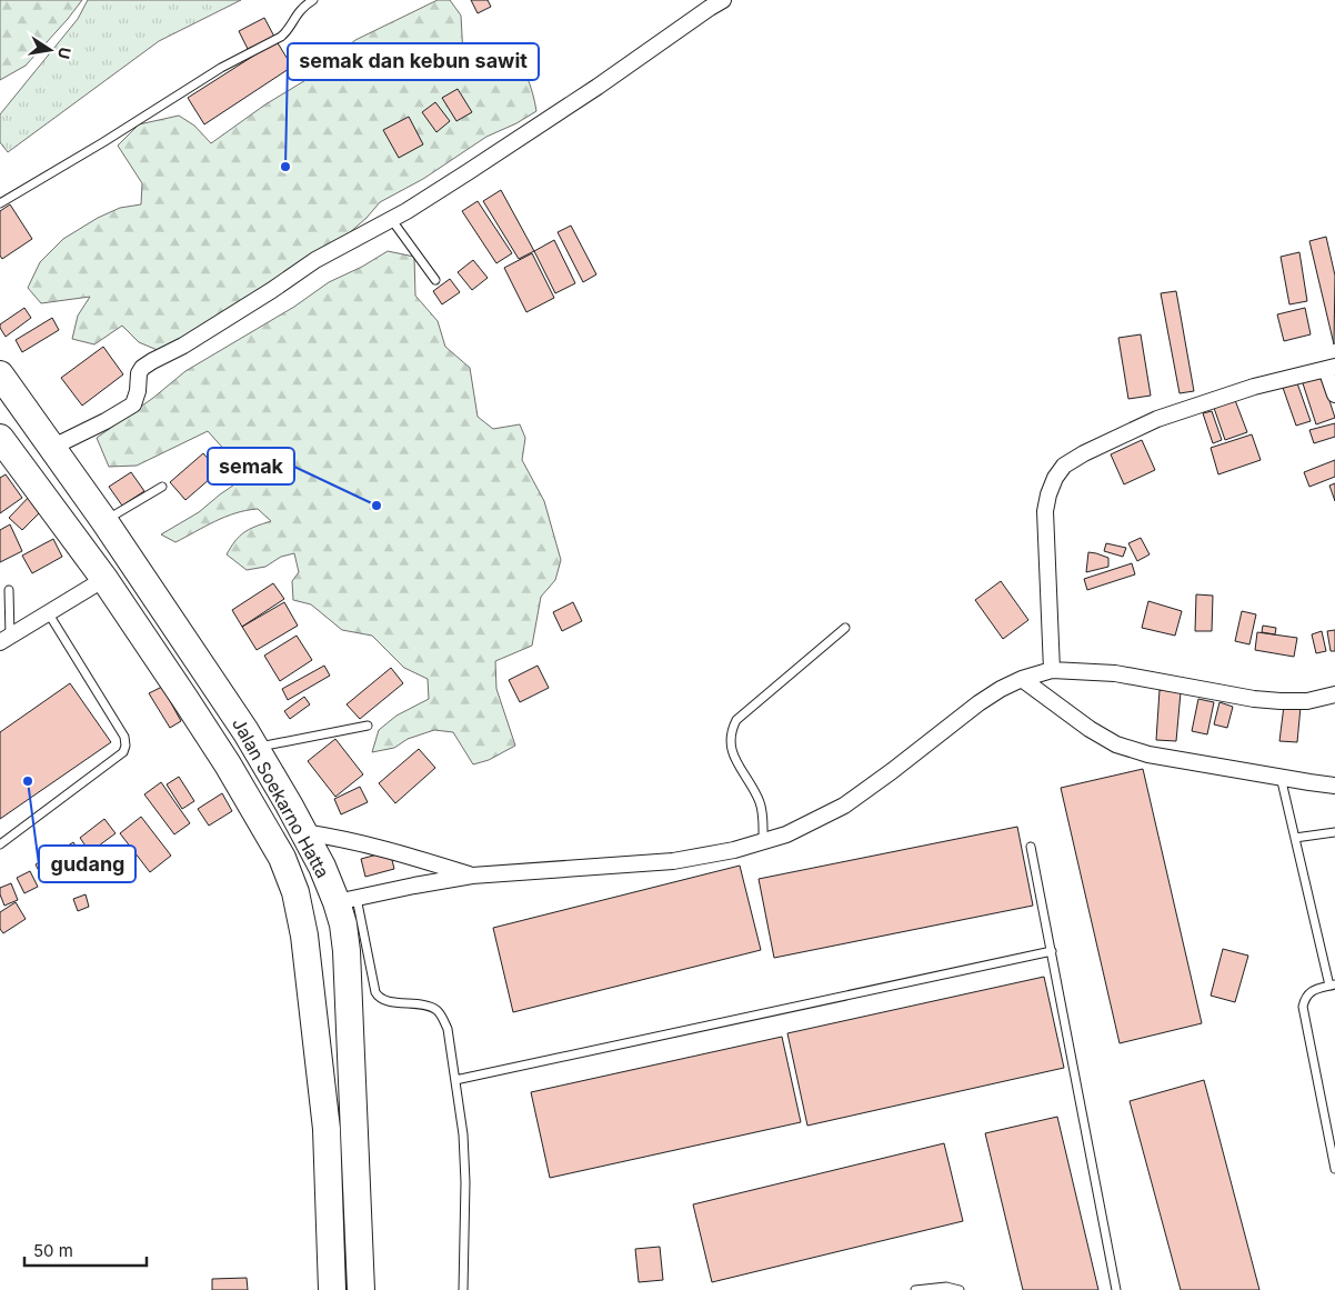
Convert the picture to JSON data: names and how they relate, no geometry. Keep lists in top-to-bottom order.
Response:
{
  "streets": {
    "highway": ["Jalan Soekarno Hatta"]
  },
  "places": ["semak dan kebun sawit", "semak", "gudang"],
  "scale_bar": "50 m",
  "north": "right"
}
